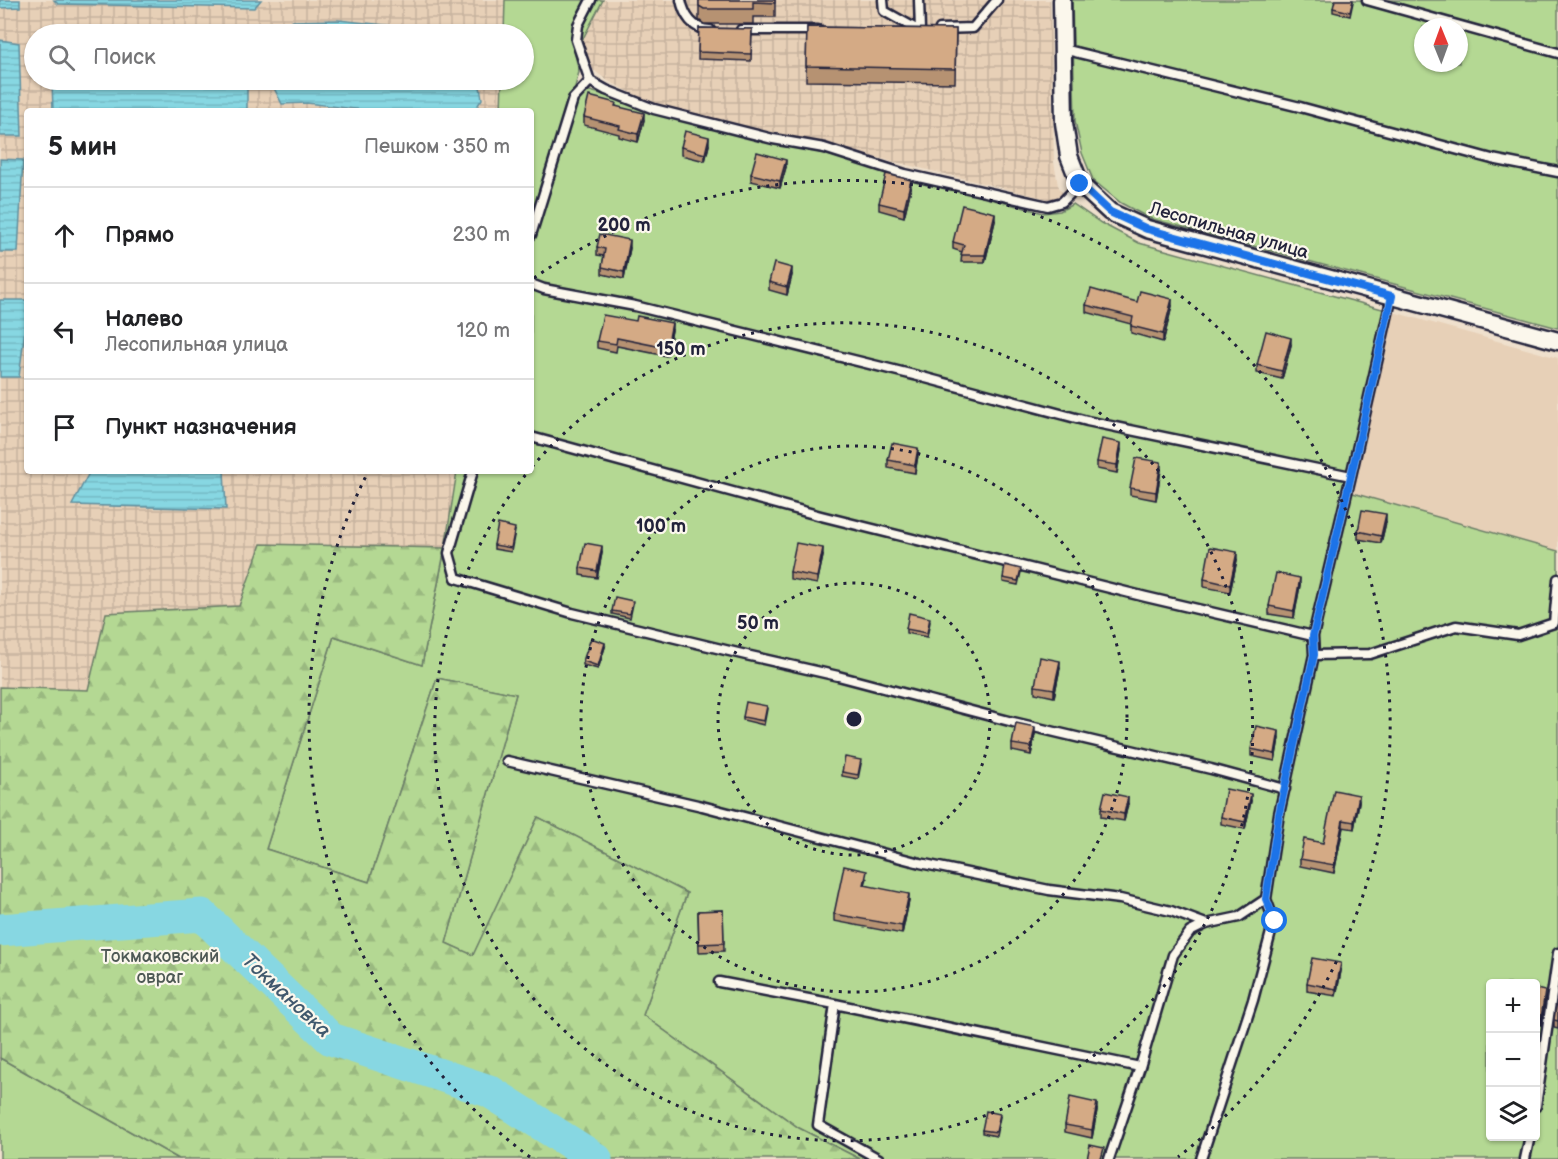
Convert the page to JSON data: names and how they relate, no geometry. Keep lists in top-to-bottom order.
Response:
{
  "streets": {
    "street": ["Лесопильная улица"]
  },
  "water": ["Токмановка"],
  "parks": ["Токмаковский овраг"],
  "north": "top",
  "page": {
    "search": "Поиск",
    "heading": ["5 мин", "Пешком · 350 m"],
    "list": [
      ["Прямо", "230 m"],
      ["Налево", "Лесопильная улица", "120 m"],
      "Пункт назначения"
    ],
    "map_buttons": ["+", "−"]
  },
  "rings": [
    "200 m",
    "150 m",
    "100 m",
    "50 m"
  ]
}
